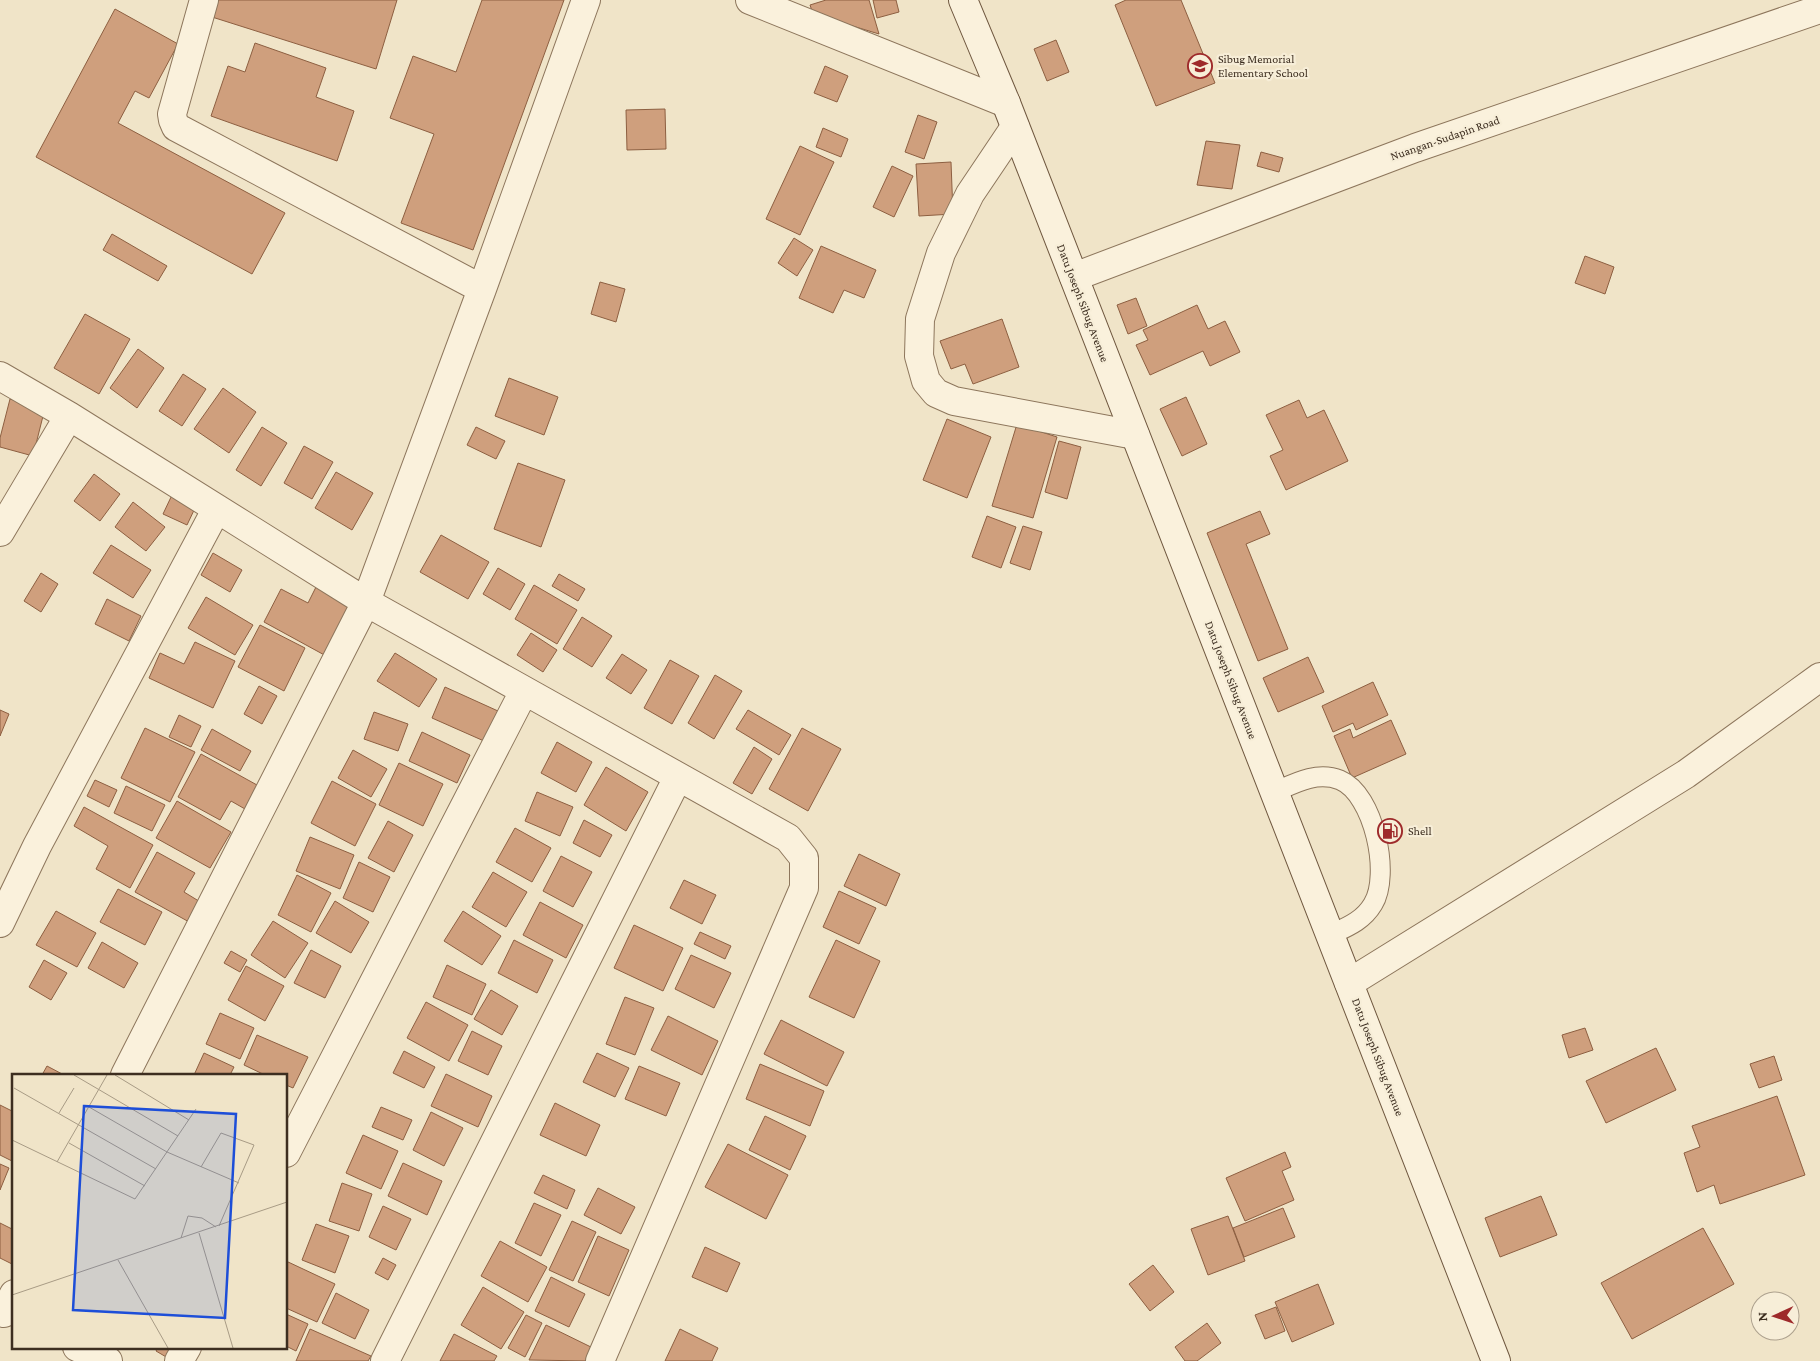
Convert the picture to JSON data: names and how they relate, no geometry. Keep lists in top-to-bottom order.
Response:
{
  "streets": {
    "street": ["Nuangan-Sudapin Road", "Datu Joseph Sibug Avenue"]
  },
  "crossings": [
    ["Nuangan-Sudapin Road", "Datu Joseph Sibug Avenue"]
  ],
  "places": {
    "school or university": ["Sibug Memorial Elementary School"],
    "fuel station": ["Shell"]
  },
  "north": "left"
}
